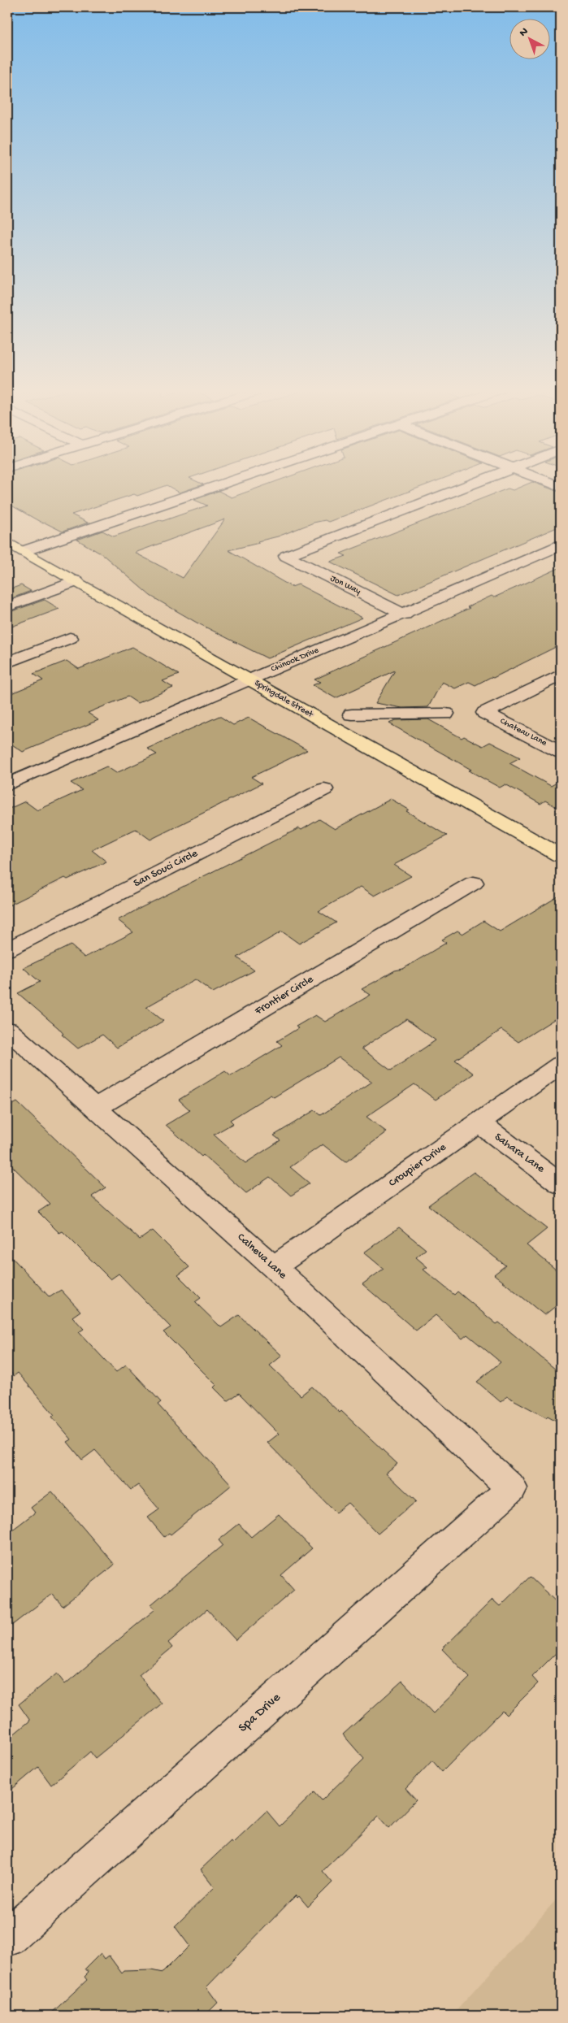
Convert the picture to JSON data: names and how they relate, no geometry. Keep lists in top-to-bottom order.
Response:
{
  "streets": {
    "main road": ["Springdale Street"],
    "street": [
      "Jon Way",
      "Chinook Drive",
      "Chateau Lane",
      "San Souci Circle",
      "Frontier Circle",
      "Sahara Lane",
      "Croupier Drive",
      "Calneva Lane",
      "Spa Drive"
    ]
  },
  "crossings": [
    ["Jon Way", "Chinook Drive"],
    ["Chinook Drive", "Springdale Street"],
    ["Frontier Circle", "Calneva Lane"],
    ["Sahara Lane", "Croupier Drive"],
    ["Croupier Drive", "Calneva Lane"],
    ["Calneva Lane", "Spa Drive"]
  ],
  "north": "top left"
}
